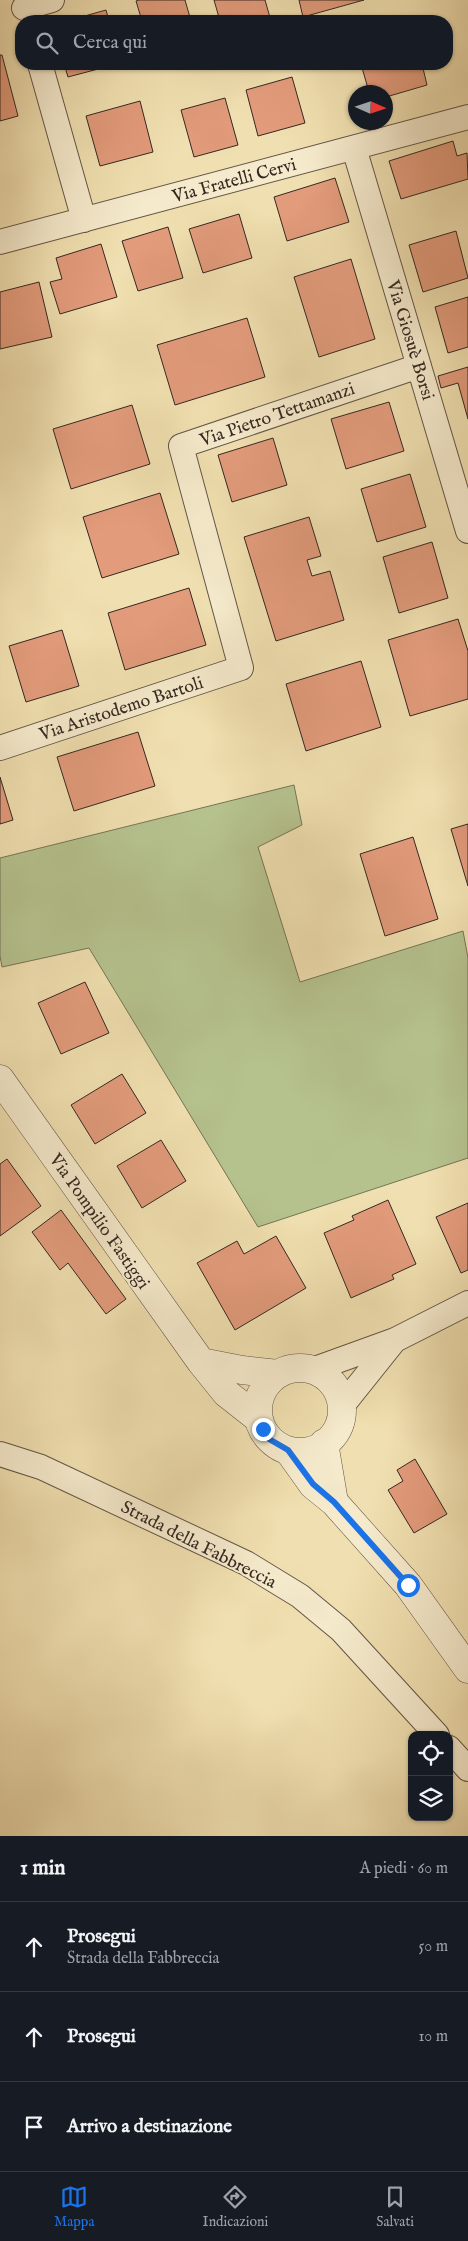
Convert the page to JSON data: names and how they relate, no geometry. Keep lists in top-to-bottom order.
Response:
{
  "streets": {
    "street": [
      "Via Fratelli Cervi",
      "Via Giosuè Borsi",
      "Via Pietro Tettamanzi",
      "Via Aristodemo Bartoli",
      "Via Pompilio Fastiggi",
      "Strada della Fabbreccia"
    ]
  },
  "crossings": [
    ["Via Fratelli Cervi", "Via Giosuè Borsi"],
    ["Via Giosuè Borsi", "Via Pietro Tettamanzi"],
    ["Via Pietro Tettamanzi", "Via Aristodemo Bartoli"]
  ],
  "north": "right",
  "page": {
    "search": "Cerca qui",
    "heading": ["1 min", "A piedi · 60 m"],
    "list": [
      ["Prosegui", "Strada della Fabbreccia", "50 m"],
      ["Prosegui", "10 m"],
      "Arrivo a destinazione"
    ],
    "nav": ["Mappa", "Indicazioni", "Salvati"]
  }
}
